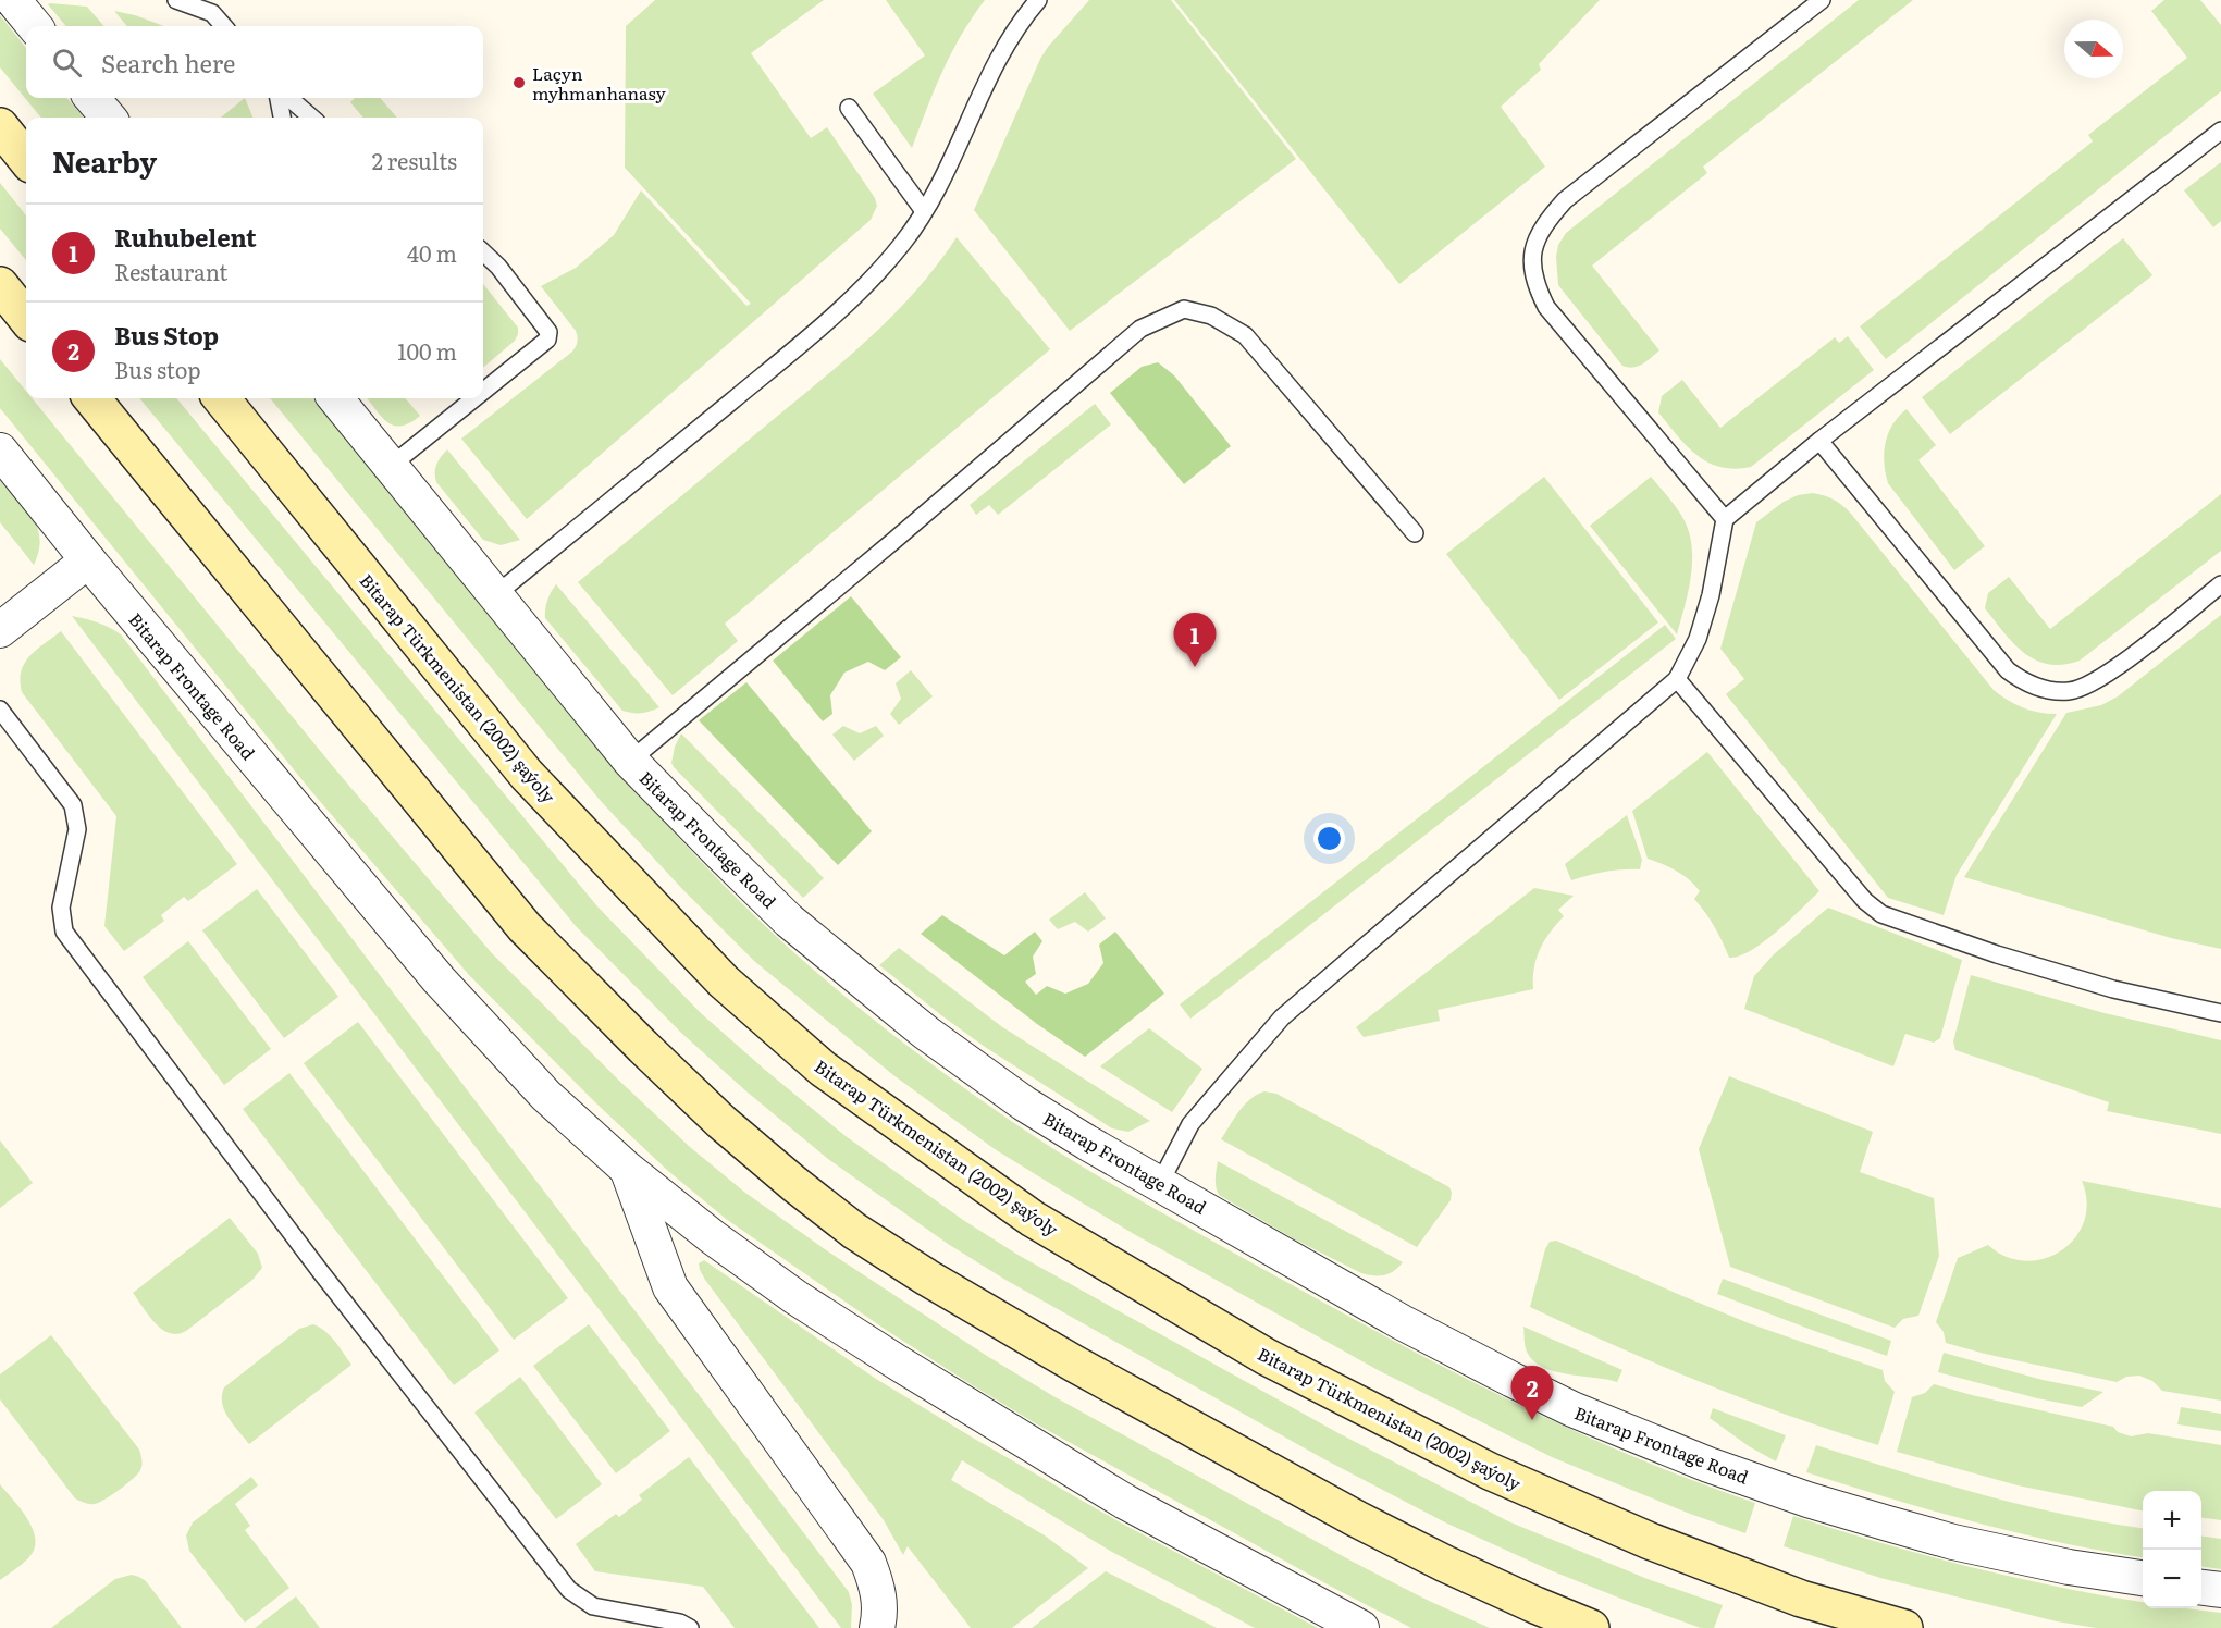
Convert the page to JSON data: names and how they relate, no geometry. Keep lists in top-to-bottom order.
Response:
{
  "streets": {
    "main road": ["Bitarap Türkmenistan (2002) şaýoly"],
    "street": ["Bitarap Frontage Road"]
  },
  "places": ["Laçyn myhmanhanasy"],
  "north": "right",
  "page": {
    "search": "Search here",
    "heading": ["Nearby", "2 results"],
    "list": [
      {
        "mark": "1",
        "name": "Ruhubelent",
        "note": "Restaurant",
        "value": "40 m"
      },
      {
        "mark": "2",
        "name": "Bus Stop",
        "note": "Bus stop",
        "value": "100 m"
      }
    ],
    "pins": ["1", "2"],
    "map_buttons": ["+", "−"]
  }
}
